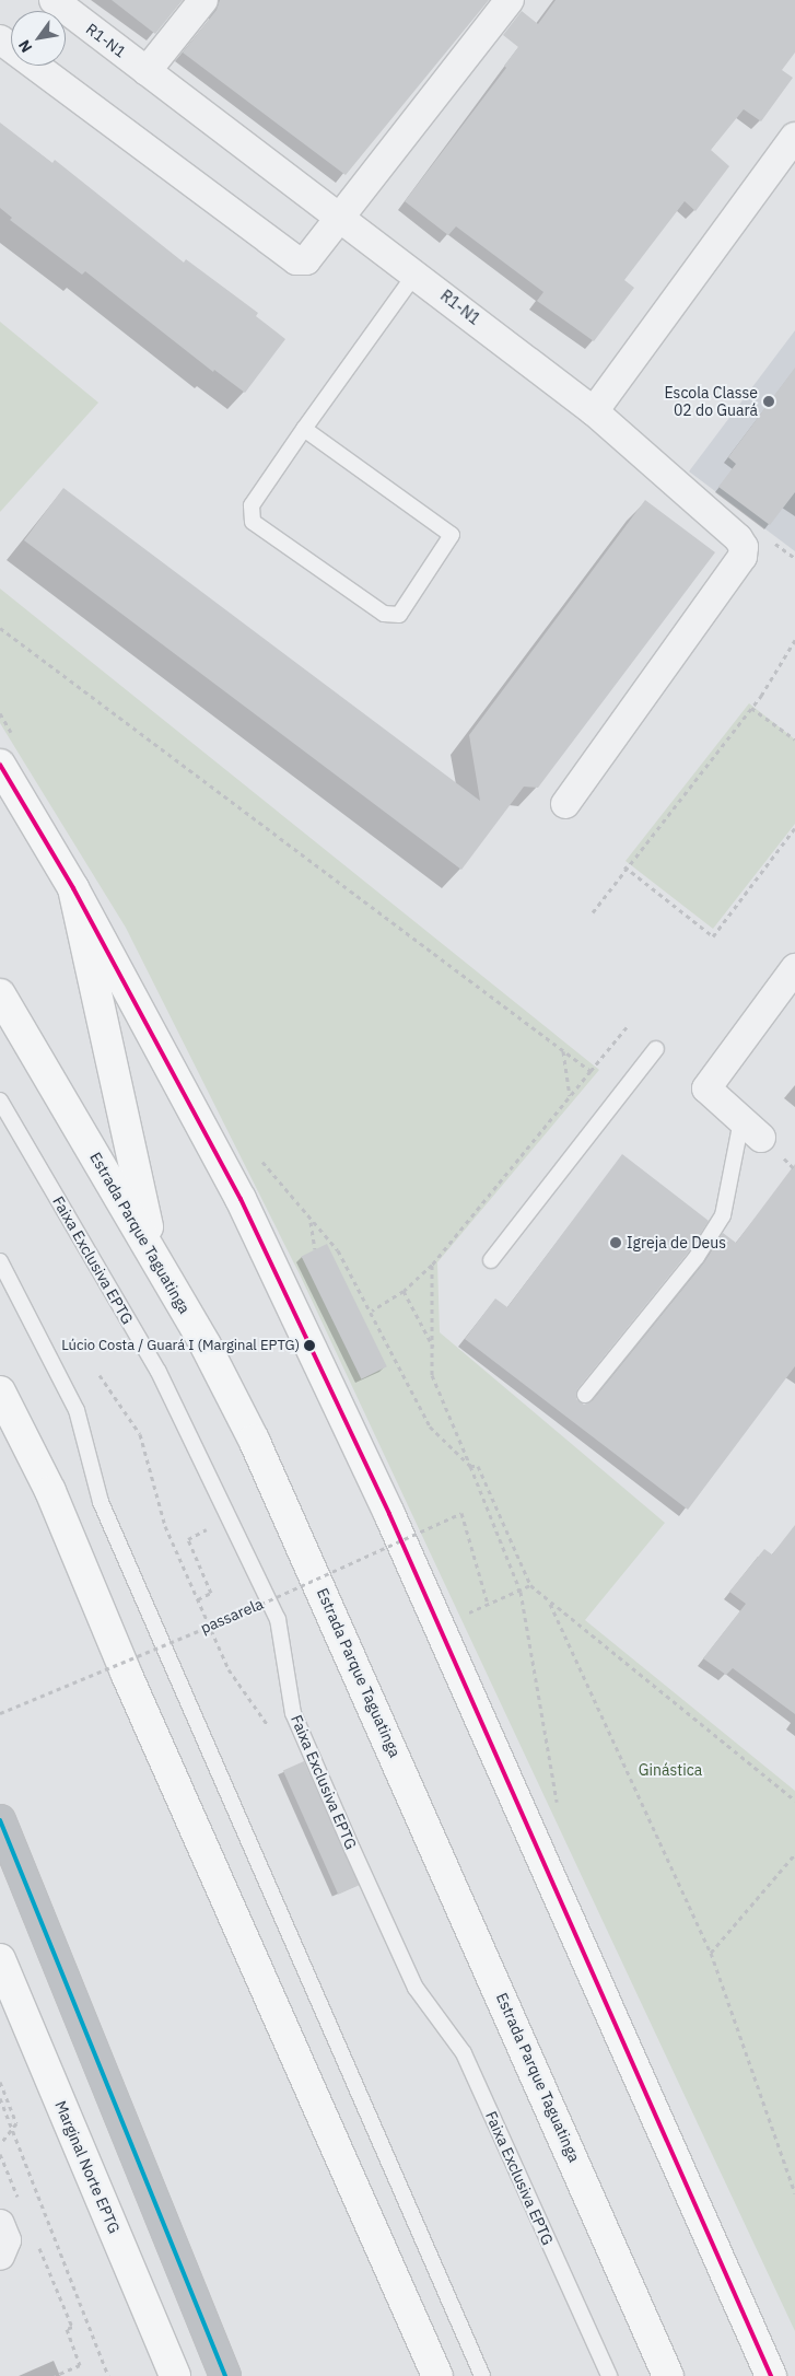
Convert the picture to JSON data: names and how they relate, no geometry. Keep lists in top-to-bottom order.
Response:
{
  "streets": {
    "main road": ["Estrada Parque Taguatinga", "Marginal Norte EPTG"],
    "street": ["R1-N1"],
    "lane": ["Faixa Exclusiva EPTG"],
    "path": ["passarela"]
  },
  "parks": ["Ginástica"],
  "places": ["Escola Classe 02 do Guará", "Igreja de Deus", "Lúcio Costa / Guará I (Marginal EPTG)"],
  "north": "bottom left"
}
